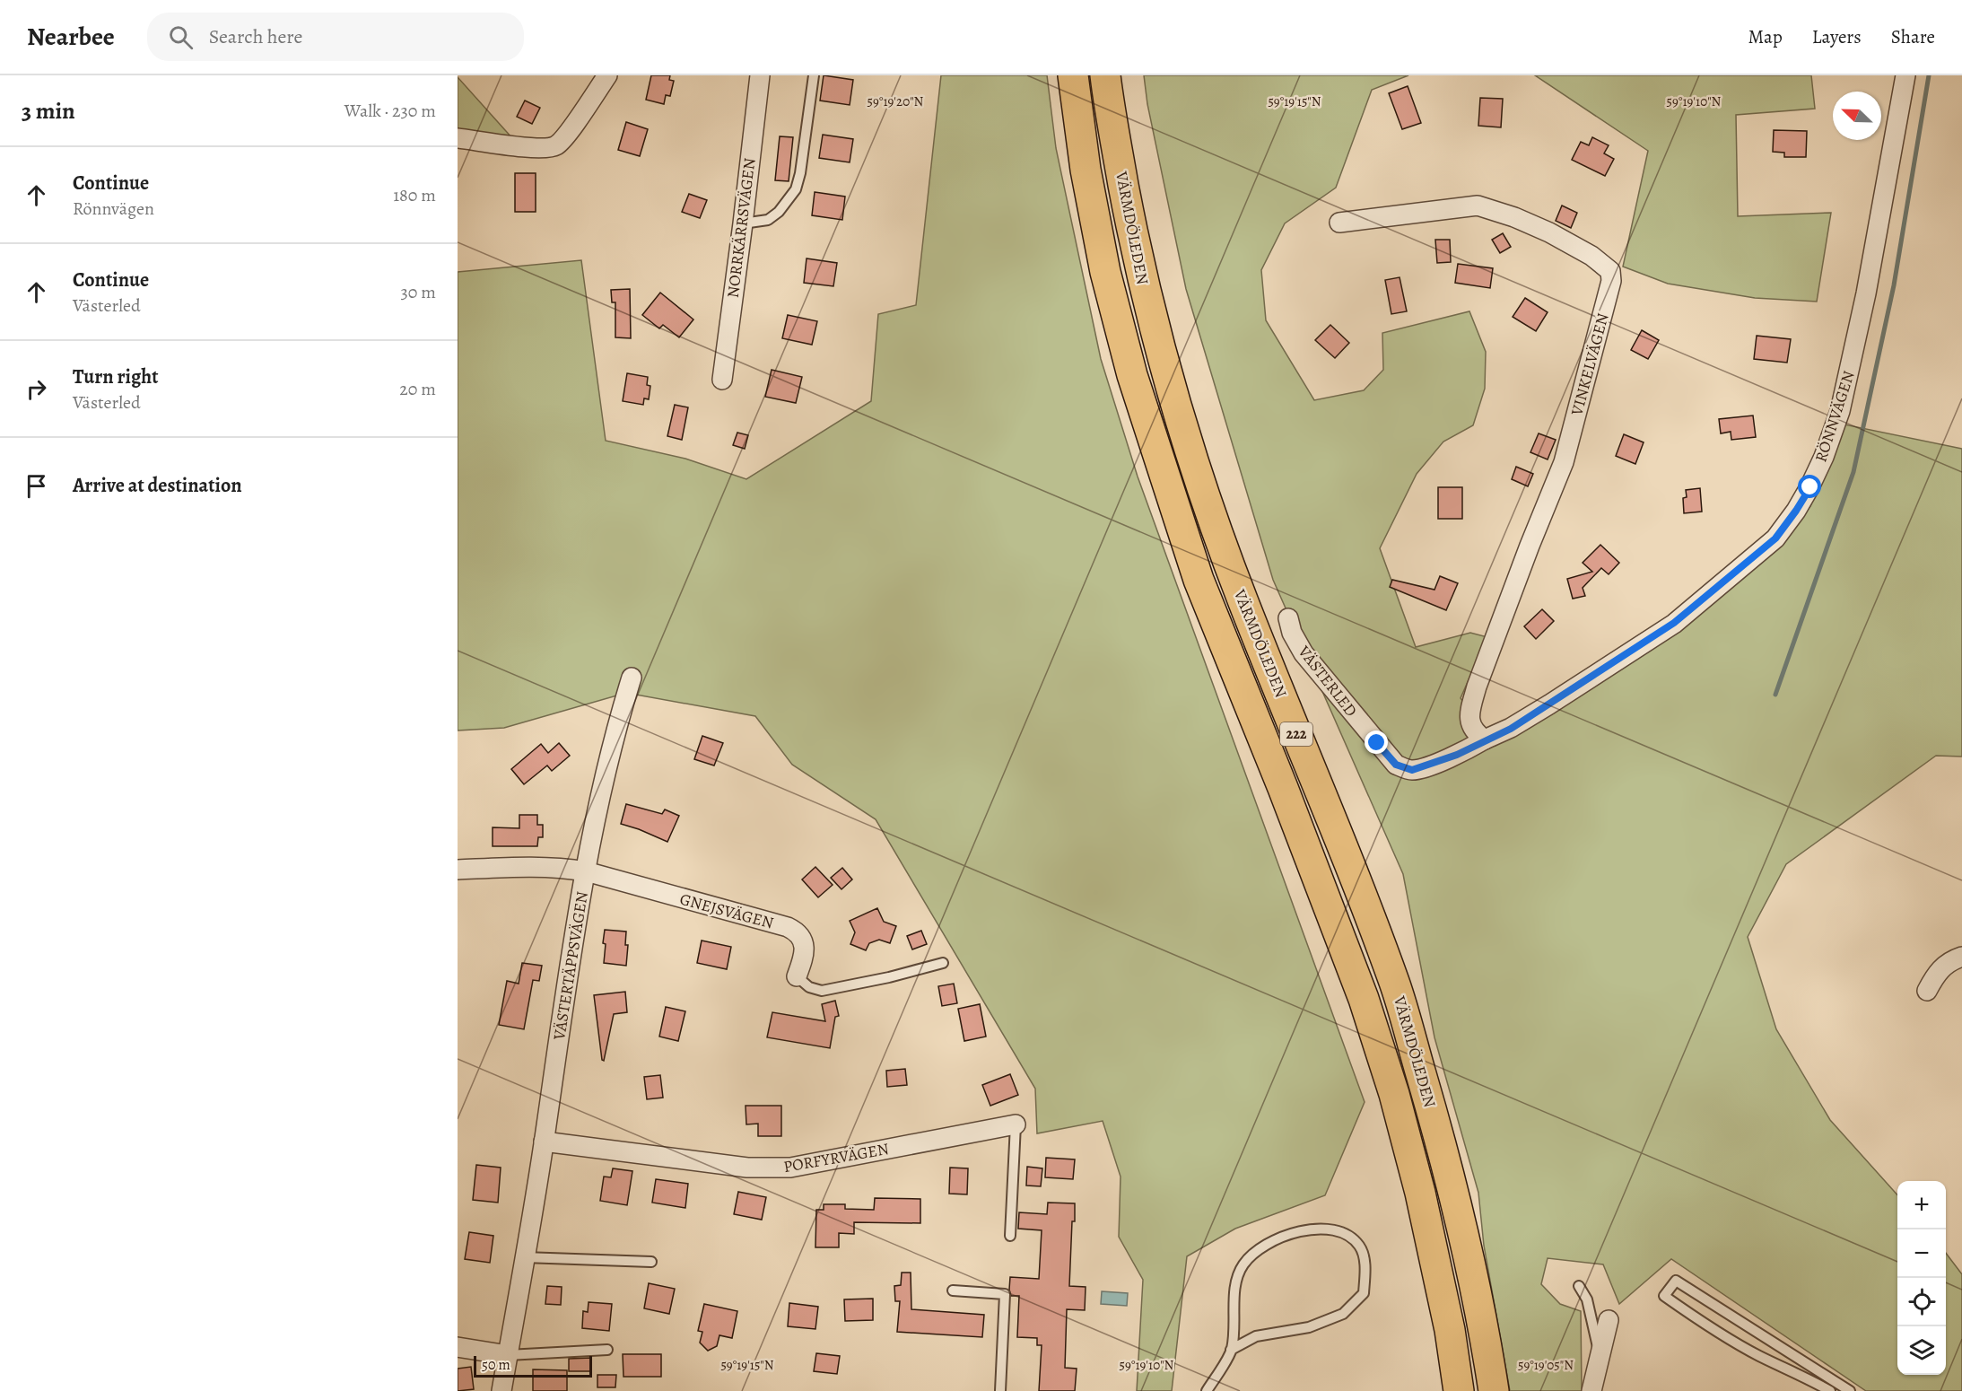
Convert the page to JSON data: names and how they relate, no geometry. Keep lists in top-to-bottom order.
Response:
{
  "streets": {
    "highway": ["VÄRMDÖLEDEN", "222"],
    "street": [
      "NORRKÄRRSVÄGEN",
      "VINKELVÄGEN",
      "RÖNNVÄGEN",
      "VÄSTERLED",
      "GNEJSVÄGEN",
      "VÄSTERTÄPPSVÄGEN",
      "PORFYRVÄGEN"
    ]
  },
  "crossings": [
    ["VINKELVÄGEN", "RÖNNVÄGEN"],
    ["VINKELVÄGEN", "VÄSTERLED"],
    ["RÖNNVÄGEN", "VÄSTERLED"],
    ["GNEJSVÄGEN", "VÄSTERTÄPPSVÄGEN"],
    ["VÄSTERTÄPPSVÄGEN", "PORFYRVÄGEN"]
  ],
  "scale_bar": "50 m",
  "north": "top left",
  "page": {
    "header": "Nearbee",
    "search": "Search here",
    "nav": ["Map", "Layers", "Share"],
    "heading": ["3 min", "Walk · 230 m"],
    "list": [
      ["Continue", "Rönnvägen", "180 m"],
      ["Continue", "Västerled", "30 m"],
      ["Turn right", "Västerled", "20 m"],
      "Arrive at destination"
    ],
    "map_buttons": ["+", "−"],
    "scale": "50 m"
  },
  "coordinates": [
    "59°19'20\"N",
    "59°19'15\"N",
    "59°19'10\"N",
    "59°19'05\"N"
  ]
}
